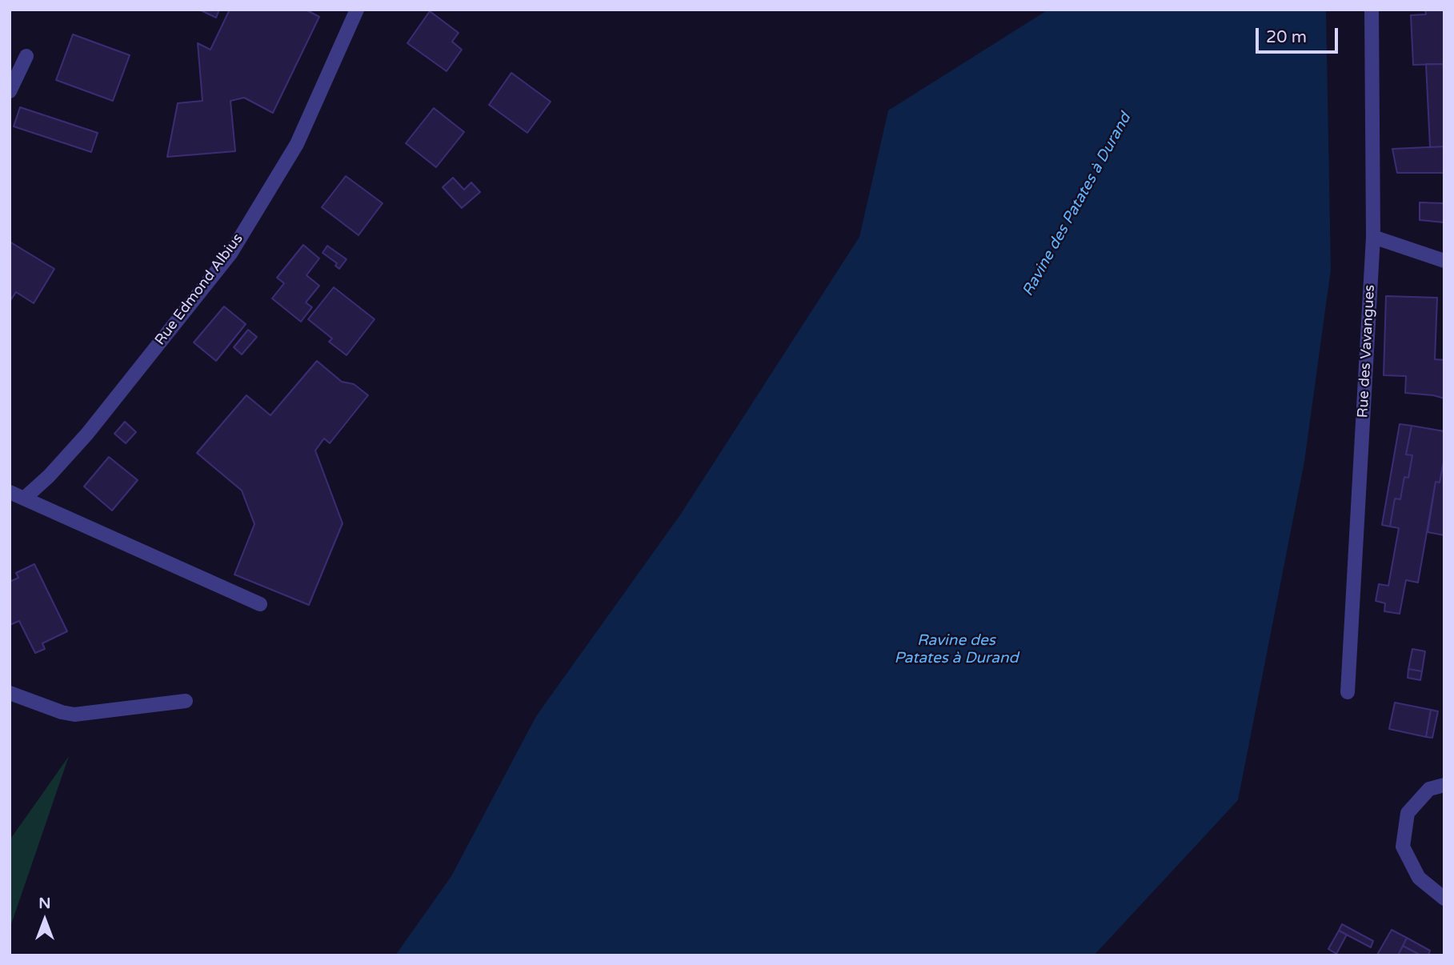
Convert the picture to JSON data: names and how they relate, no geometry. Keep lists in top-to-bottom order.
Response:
{
  "streets": {
    "street": ["Rue Edmond Albius", "Rue des Vavangues"]
  },
  "water": ["Ravine des Patates à Durand"],
  "scale_bar": "20 m",
  "north": "top"
}
